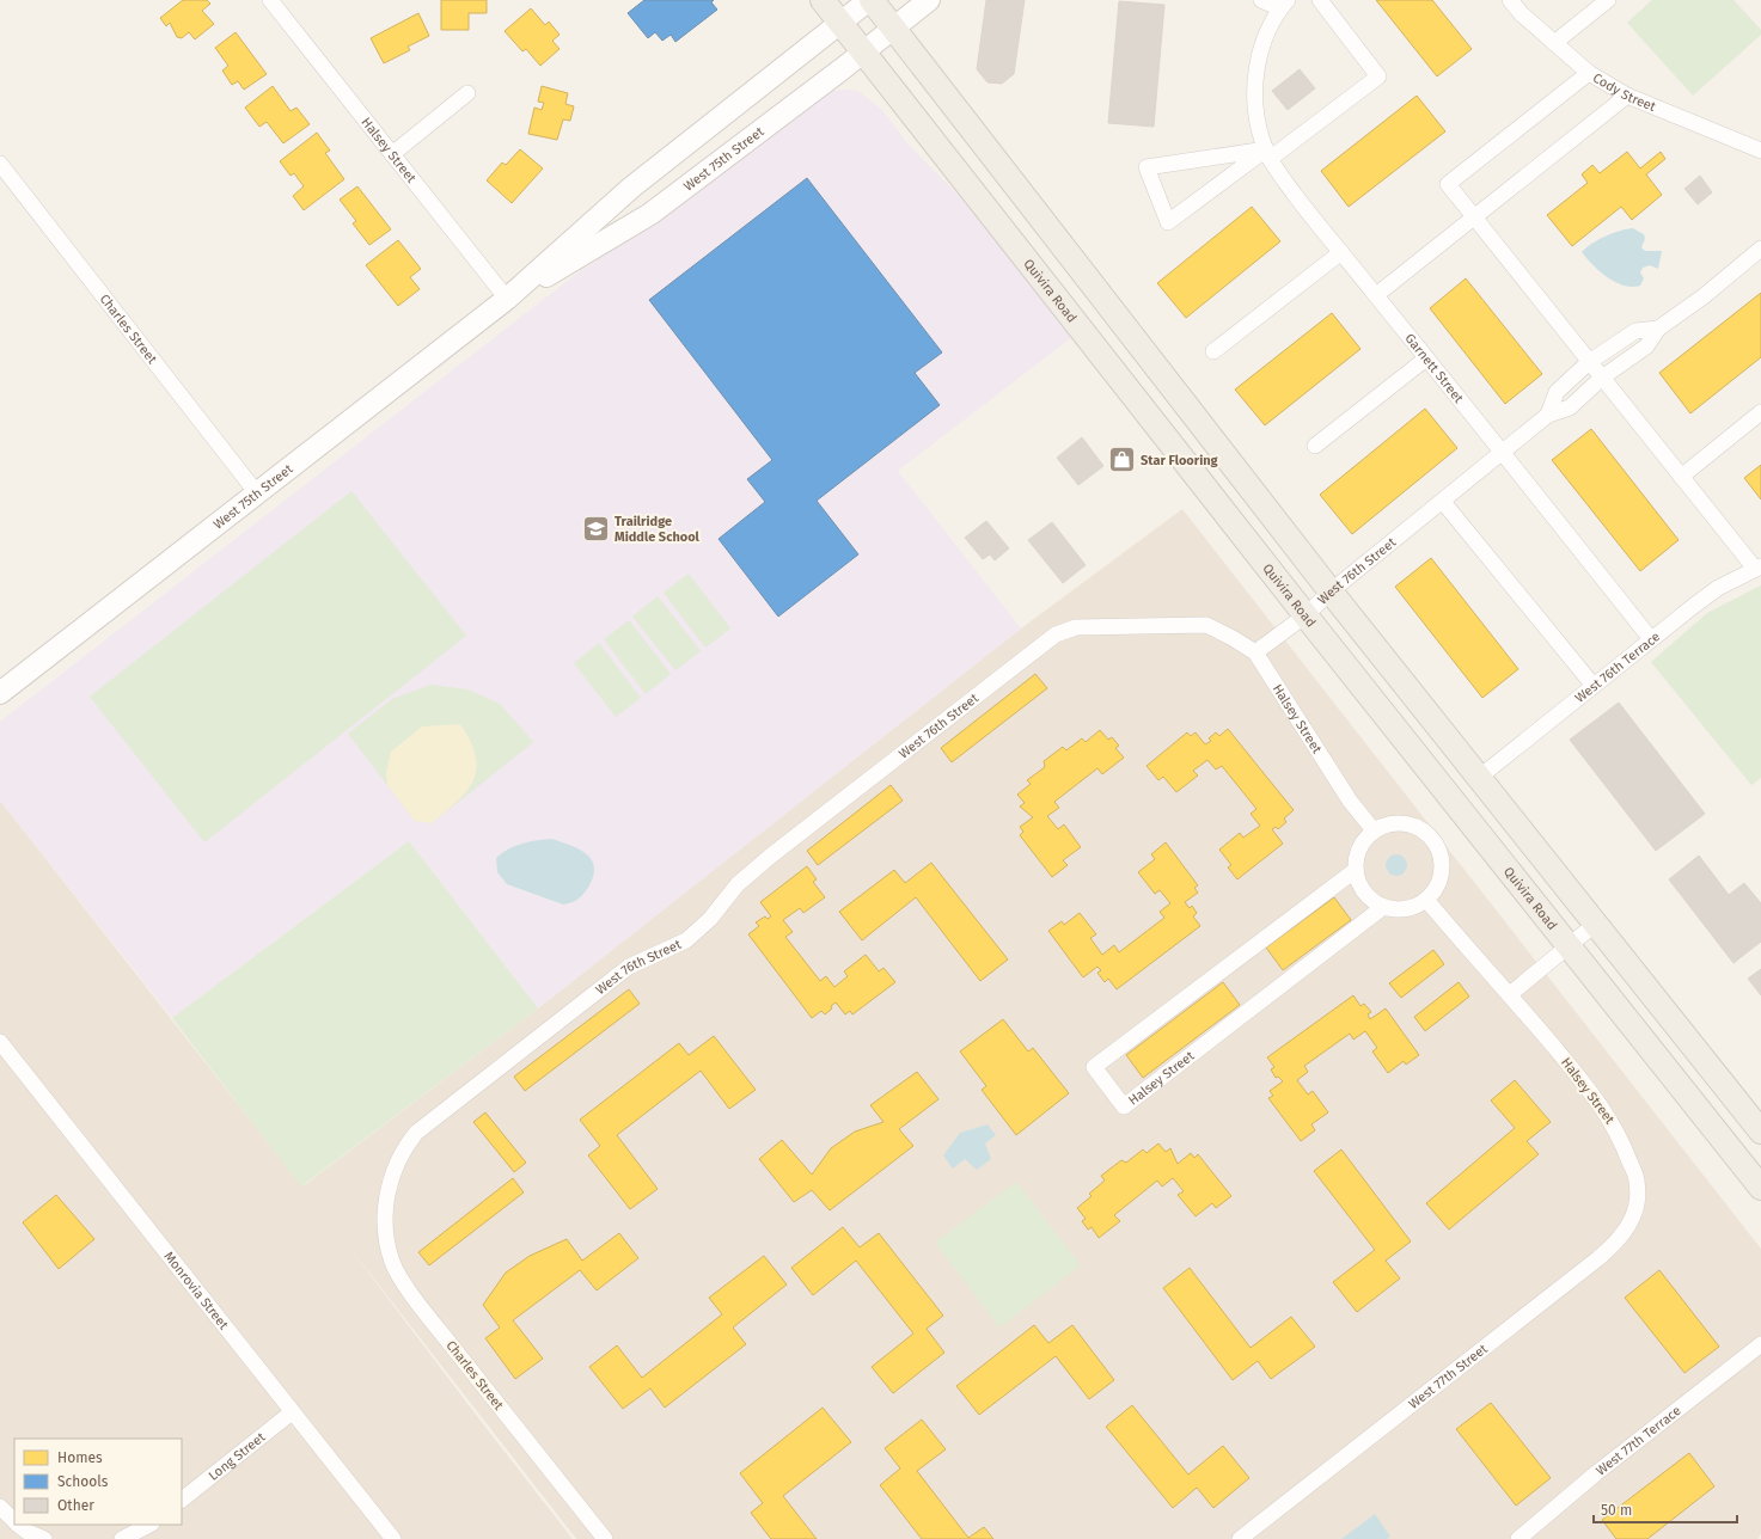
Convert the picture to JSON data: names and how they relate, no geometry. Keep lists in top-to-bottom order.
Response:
{
  "streets": {
    "main road": ["West 75th Street", "Quivira Road"],
    "street": [
      "Cody Street",
      "Halsey Street",
      "Charles Street",
      "Garnett Street",
      "West 76th Street",
      "West 76th Terrace",
      "Monrovia Street",
      "West 77th Street",
      "West 77th Terrace",
      "Long Street"
    ]
  },
  "crossings": [
    ["Halsey Street", "West 75th Street"],
    ["Halsey Street", "West 76th Street"],
    ["Halsey Street", "West 77th Street"],
    ["West 75th Street", "Quivira Road"],
    ["West 75th Street", "Charles Street"],
    ["Quivira Road", "West 76th Street"],
    ["Charles Street", "West 76th Street"],
    ["Garnett Street", "West 76th Street"],
    ["Garnett Street", "West 76th Terrace"],
    ["Monrovia Street", "Long Street"]
  ],
  "places": {
    "shop": ["Star Flooring"],
    "school or university": ["Trailridge Middle School"]
  },
  "legend": ["Homes", "Schools", "Other"],
  "scale_bar": "50 m"
}
